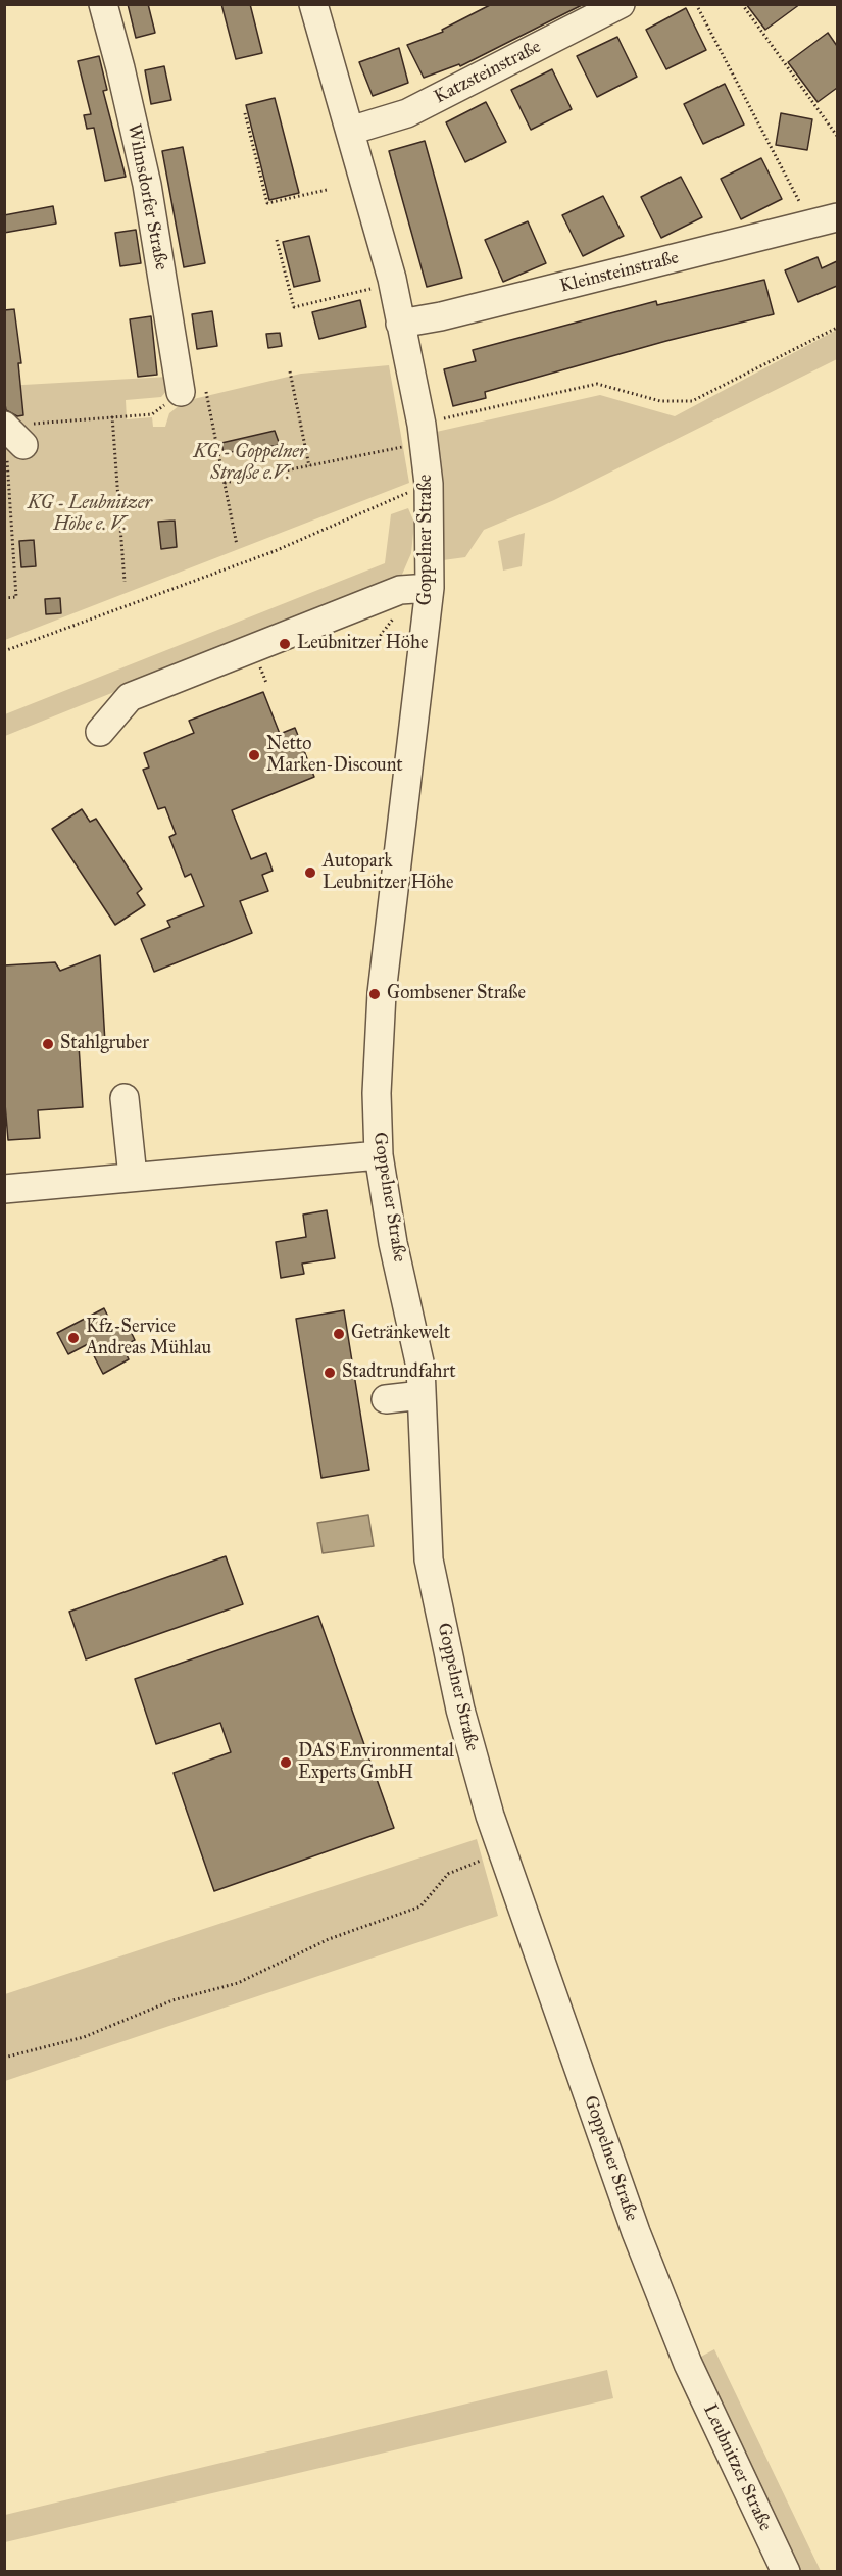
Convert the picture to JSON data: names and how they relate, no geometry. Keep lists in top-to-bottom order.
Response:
{
  "streets": {
    "street": [
      "Katzsteinstraße",
      "Wilmsdorfer Straße",
      "Kleinsteinstraße",
      "Goppelner Straße",
      "Leubnitzer Straße"
    ]
  },
  "crossings": [
    ["Katzsteinstraße", "Goppelner Straße"],
    ["Kleinsteinstraße", "Goppelner Straße"],
    ["Goppelner Straße", "Leubnitzer Straße"]
  ],
  "parks": ["KG - Goppelner Straße e.V.", "KG - Leubnitzer Höhe e. V."],
  "places": [
    "Leubnitzer Höhe",
    "Netto Marken-Discount",
    "Autopark Leubnitzer Höhe",
    "Gombsener Straße",
    "Stahlgruber",
    "Getränkewelt",
    "Kfz-Service Andreas Mühlau",
    "Stadtrundfahrt",
    "DAS Environmental Experts GmbH"
  ]
}
